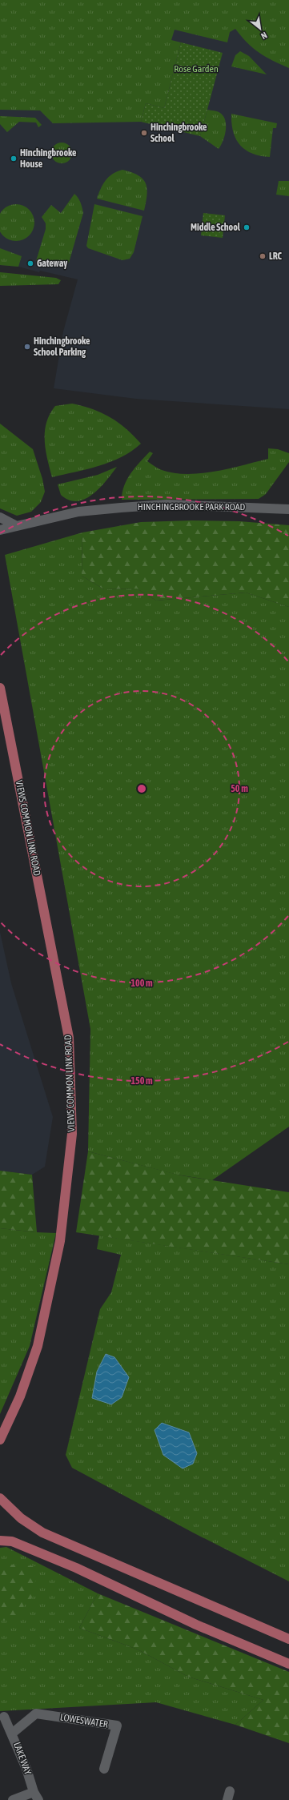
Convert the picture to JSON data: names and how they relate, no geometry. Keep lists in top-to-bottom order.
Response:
{
  "streets": {
    "main road": ["VIEWS COMMON LINK ROAD"],
    "street": ["HINCHINGBROOKE PARK ROAD", "LOWESWATER", "LAKE WAY"]
  },
  "crossings": [
    ["LOWESWATER", "LAKE WAY"]
  ],
  "parks": ["Rose Garden"],
  "places": [
    "Hinchingbrooke School",
    "Hinchingbrooke House",
    "Middle School",
    "LRC",
    "Gateway",
    "Hinchingbrooke School Parking"
  ],
  "north": "bottom right",
  "rings": ["50 m", "100 m", "150 m"]
}
